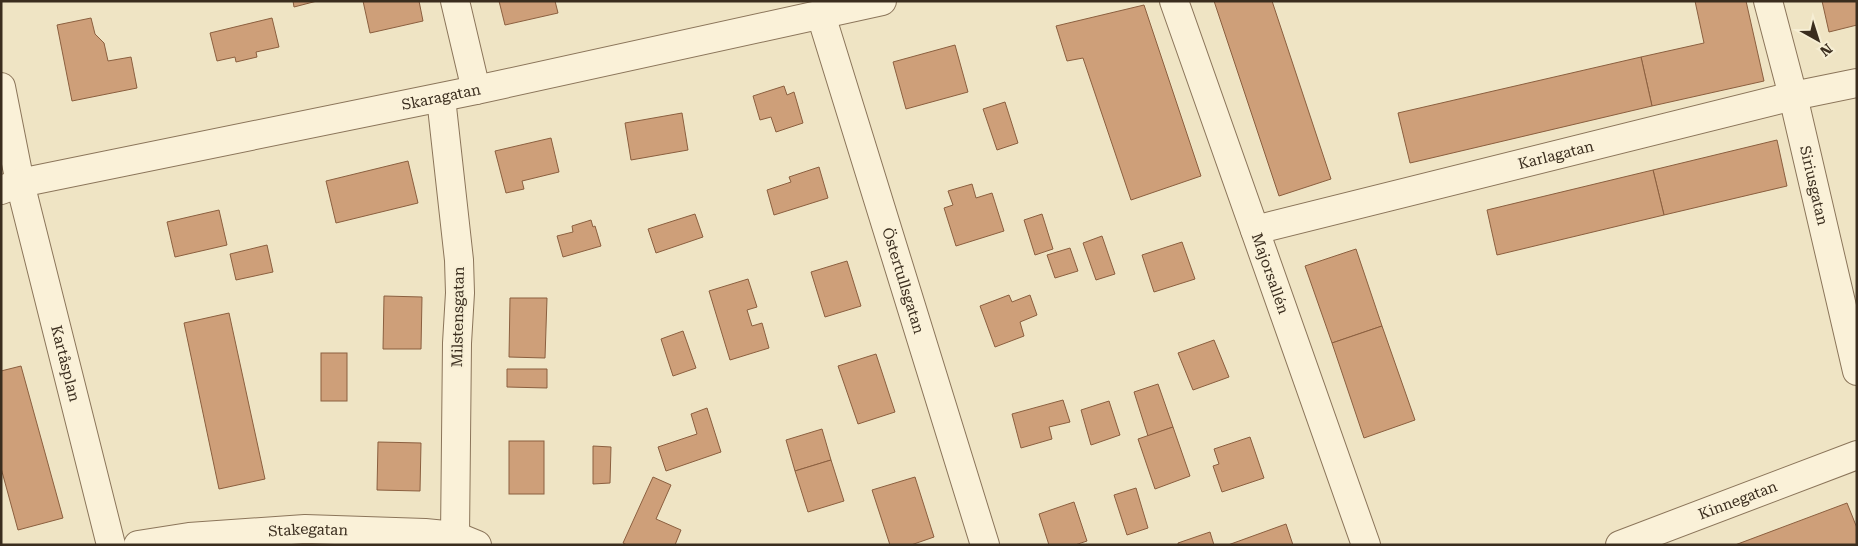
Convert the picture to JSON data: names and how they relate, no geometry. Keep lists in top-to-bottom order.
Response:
{
  "streets": {
    "street": [
      "Skaragatan",
      "Karlagatan",
      "Siriusgatan",
      "Majorsallén",
      "Östertullsgatan",
      "Milstensgatan",
      "Kartåsplan",
      "Kinnegatan",
      "Stakegatan"
    ]
  },
  "crossings": [
    ["Skaragatan", "Östertullsgatan"],
    ["Skaragatan", "Milstensgatan"],
    ["Skaragatan", "Kartåsplan"],
    ["Karlagatan", "Siriusgatan"],
    ["Karlagatan", "Majorsallén"],
    ["Milstensgatan", "Stakegatan"]
  ],
  "north": "bottom right"
}
